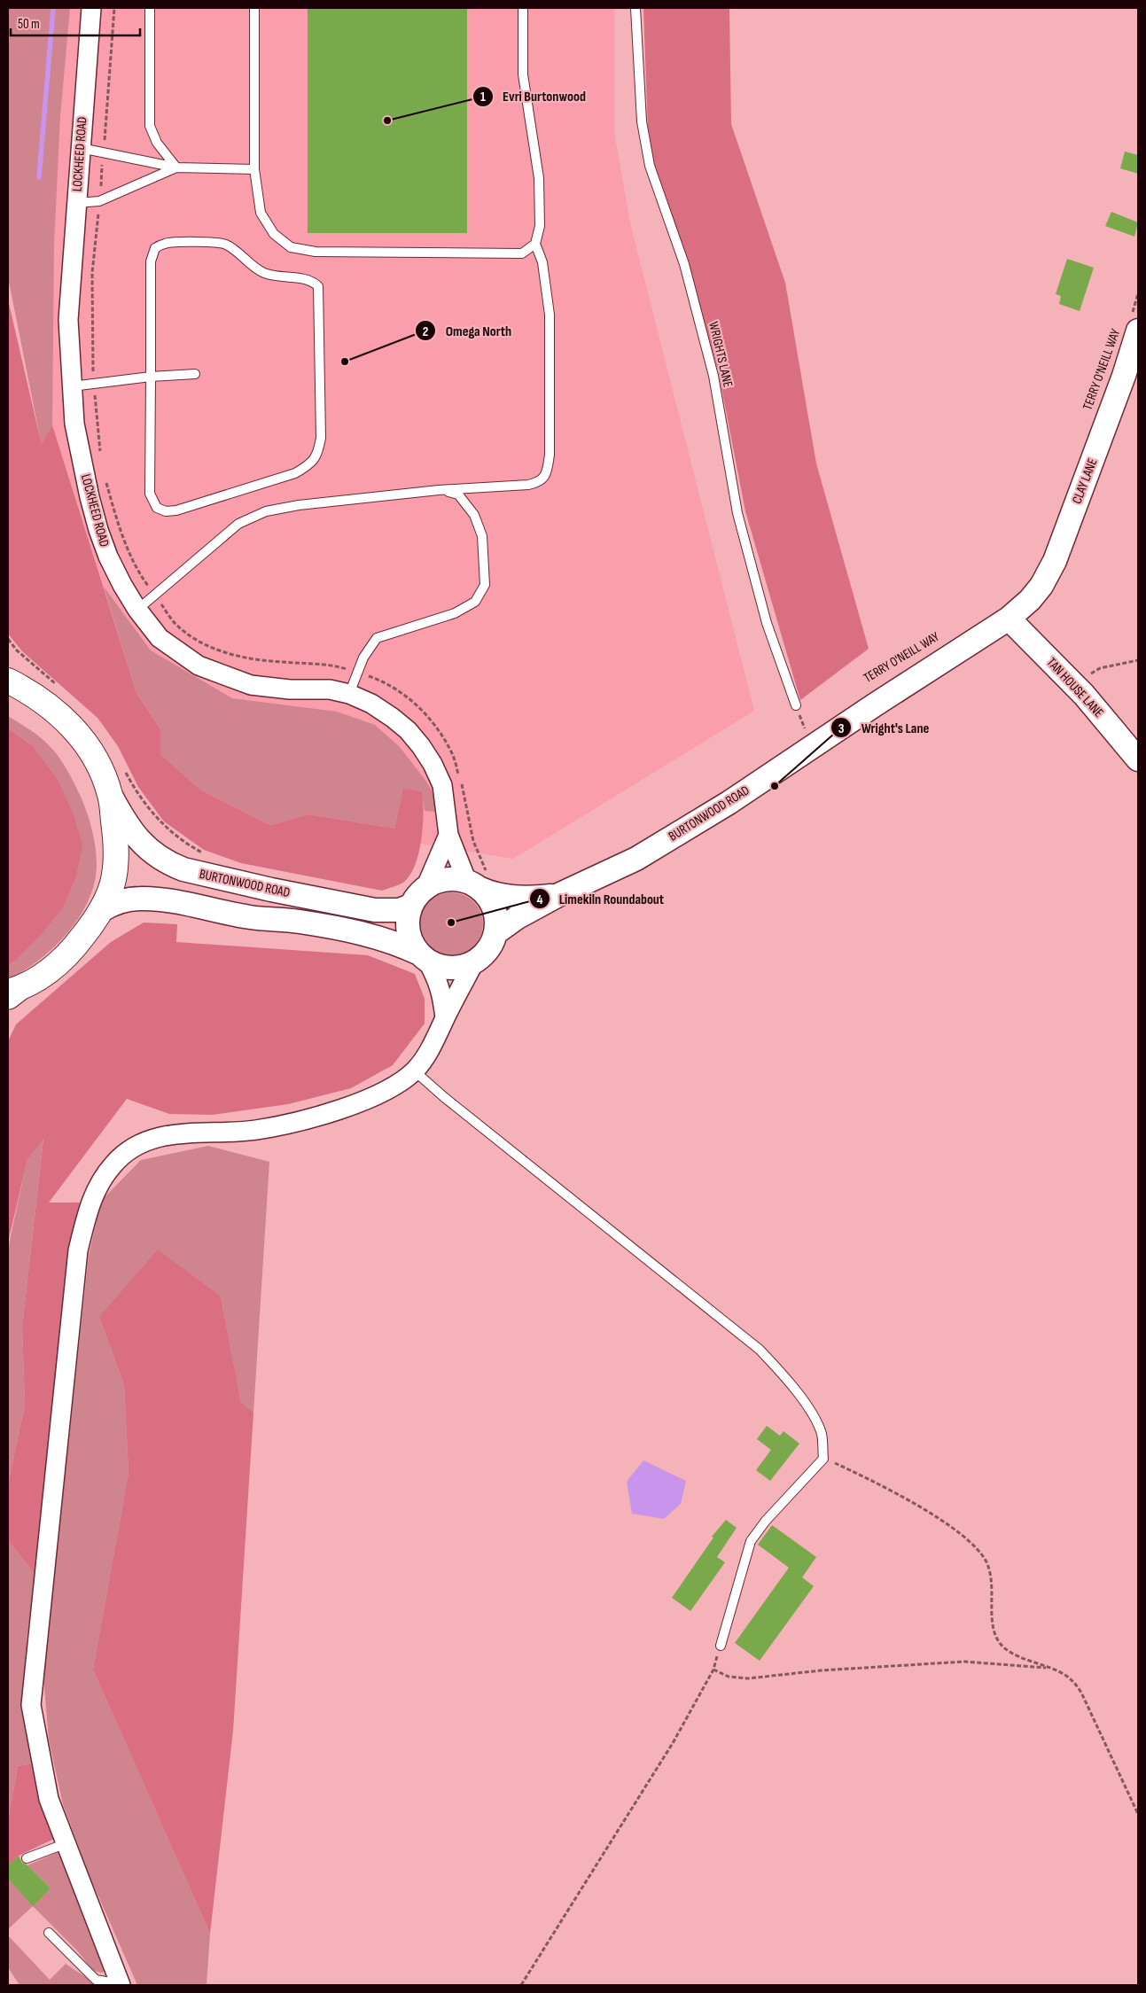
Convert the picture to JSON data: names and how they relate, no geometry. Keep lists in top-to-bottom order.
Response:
{
  "streets": {
    "street": [
      "LOCKHEED ROAD",
      "CLAY LANE",
      "TAN HOUSE LANE",
      "BURTONWOOD ROAD"
    ],
    "lane": ["WRIGHTS LANE"],
    "path": ["TERRY O'NEILL WAY"]
  },
  "crossings": [
    ["LOCKHEED ROAD", "BURTONWOOD ROAD"],
    ["TERRY O'NEILL WAY", "CLAY LANE"],
    ["CLAY LANE", "TAN HOUSE LANE"],
    ["CLAY LANE", "BURTONWOOD ROAD"],
    ["TAN HOUSE LANE", "BURTONWOOD ROAD"]
  ],
  "places": [
    "Evri Burtonwood",
    "Omega North",
    "Wright's Lane",
    "Limekiln Roundabout"
  ],
  "scale_bar": "50 m"
}
